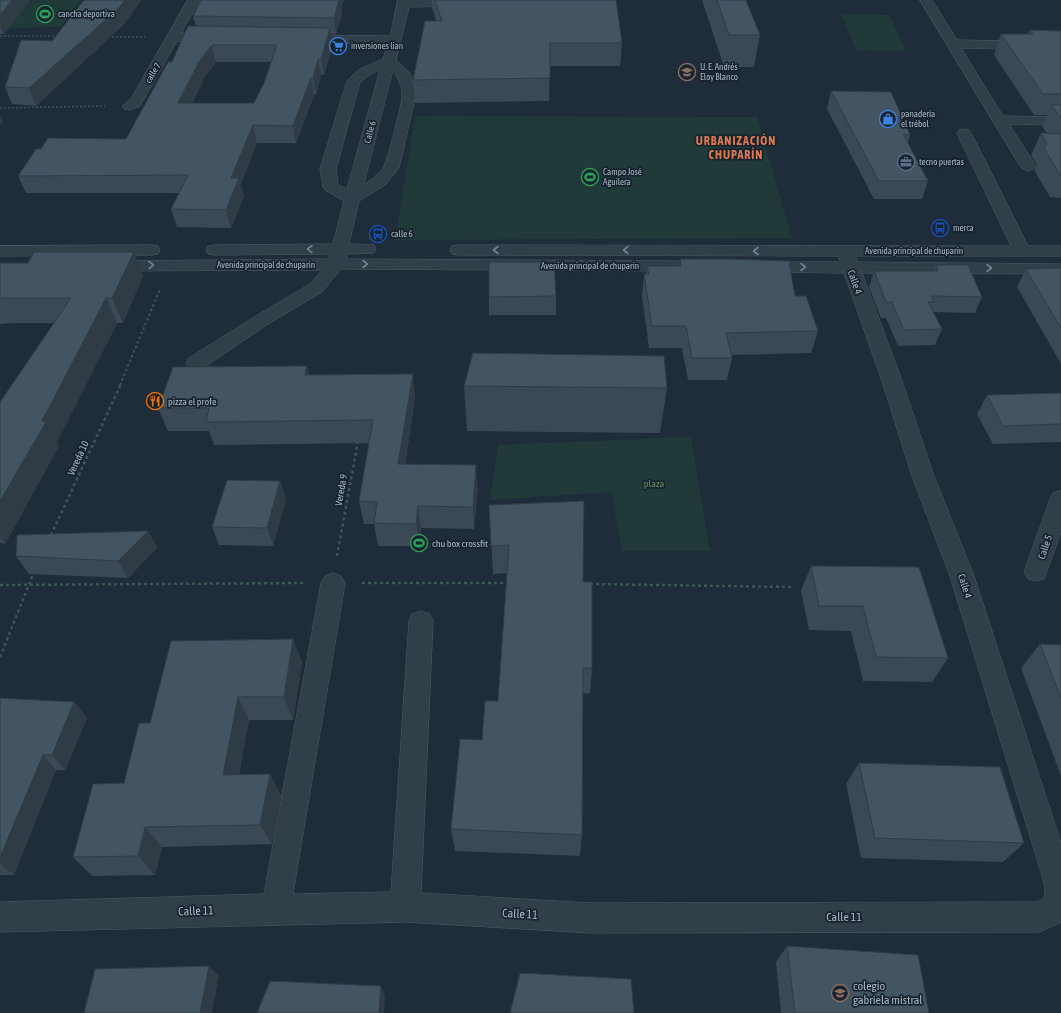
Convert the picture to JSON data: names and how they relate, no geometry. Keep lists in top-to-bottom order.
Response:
{
  "streets": {
    "street": [
      "calle 7",
      "Calle 6",
      "Avenida principal de chuparin",
      "Calle 4",
      "Calle 5",
      "Calle 11"
    ],
    "path": ["Vereda 10", "Vereda 9"]
  },
  "crossings": [
    ["Calle 6", "Avenida principal de chuparin"],
    ["Avenida principal de chuparin", "Calle 4"],
    ["Avenida principal de chuparin", "Vereda 10"],
    ["Calle 4", "Calle 11"]
  ],
  "districts": ["URBANIZACIÓN CHUPARÍN"],
  "parks": ["plaza"],
  "places": {
    "sports": ["cancha deportiva", "Campo José Aguilera", "chu box crossfit"],
    "supermarket": ["inversiones lian"],
    "school or university": ["U. E. Andrés Eloy Blanco", "colegio gabriela mistral"],
    "shop": ["panadería el trébol"],
    "office": ["tecno puertas"],
    "bus stop": ["merca", "calle 6"],
    "restaurant": ["pizza el profe"]
  }
}
